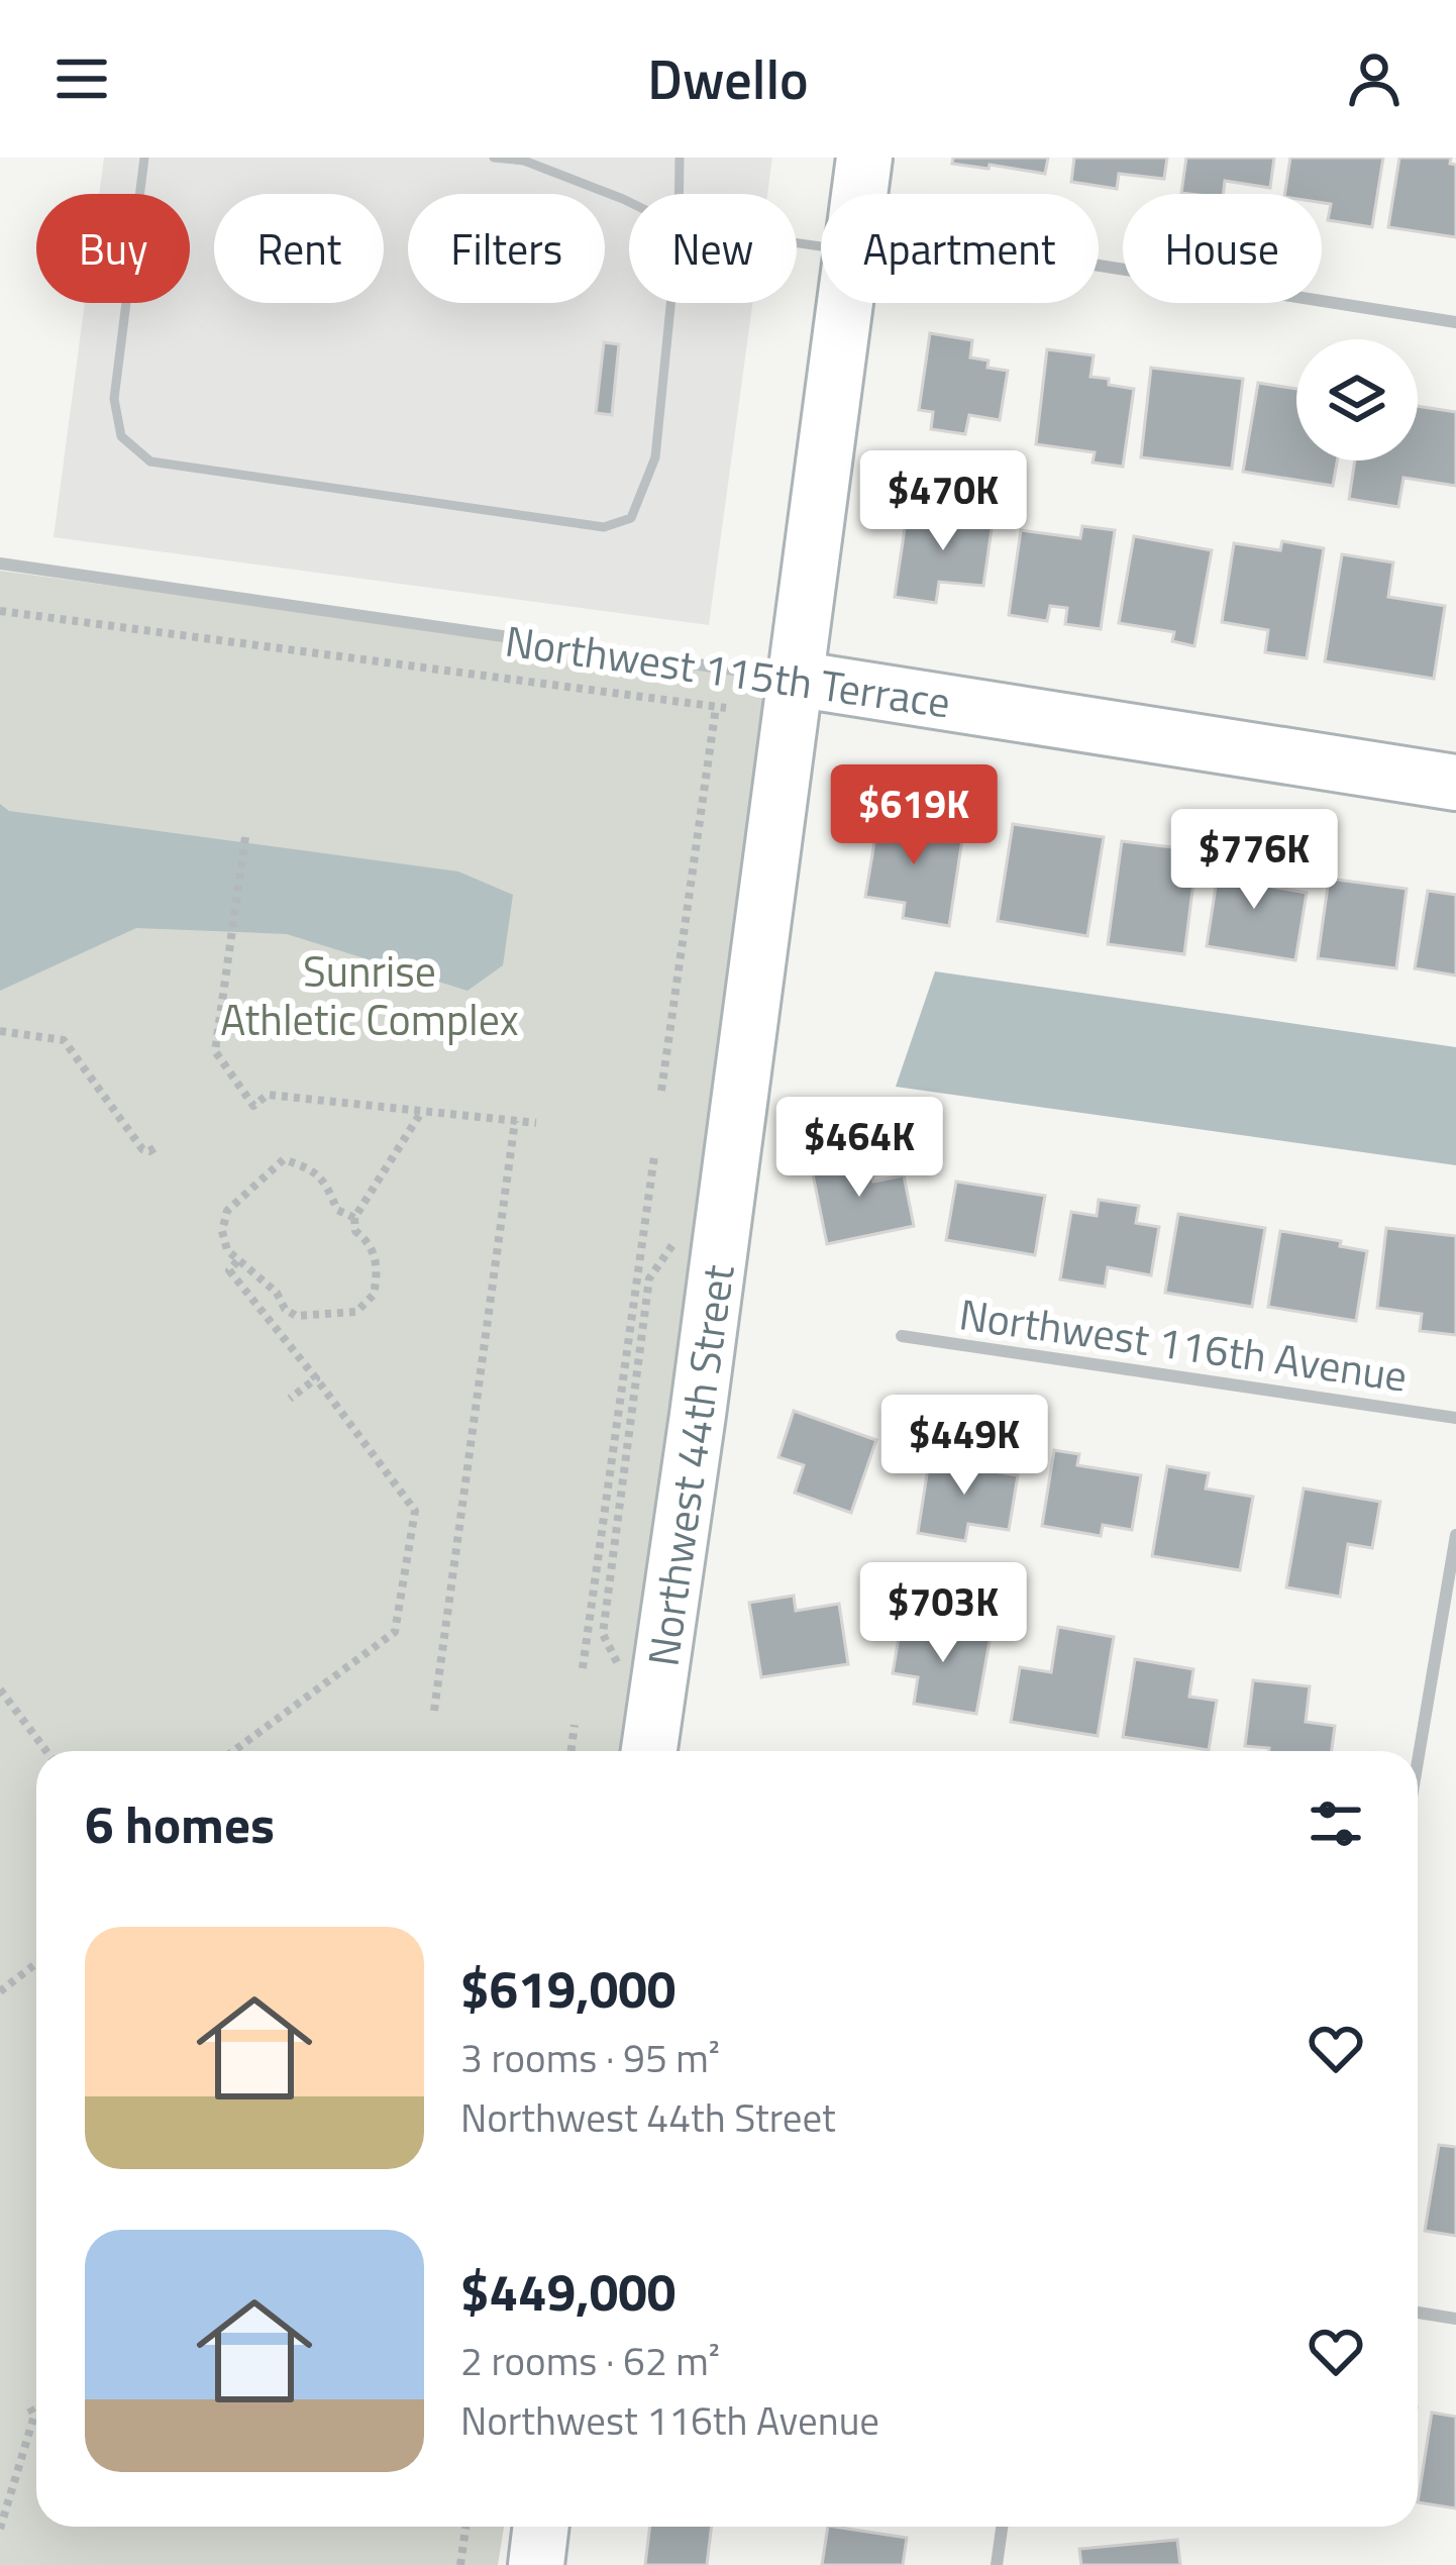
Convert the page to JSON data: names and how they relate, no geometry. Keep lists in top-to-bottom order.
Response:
{
  "streets": {
    "street": ["Northwest 115th Terrace", "Northwest 116th Avenue", "Northwest 44th Street"]
  },
  "crossings": [
    ["Northwest 115th Terrace", "Northwest 44th Street"]
  ],
  "parks": ["Sunrise Athletic Complex"],
  "page": {
    "header": "Dwello",
    "chip": [
      "Buy",
      "Rent",
      "Filters",
      "New",
      "Apartment",
      "House"
    ],
    "price": [
      "$470K",
      "$619K",
      "$776K",
      "$464K",
      "$449K",
      "$703K"
    ],
    "heading": "6 homes",
    "list": [
      {
        "name": "$619,000",
        "note": "3 rooms · 95 m² · Northwest 44th Street"
      },
      {
        "name": "$449,000",
        "note": "2 rooms · 62 m² · Northwest 116th Avenue"
      }
    ]
  }
}
